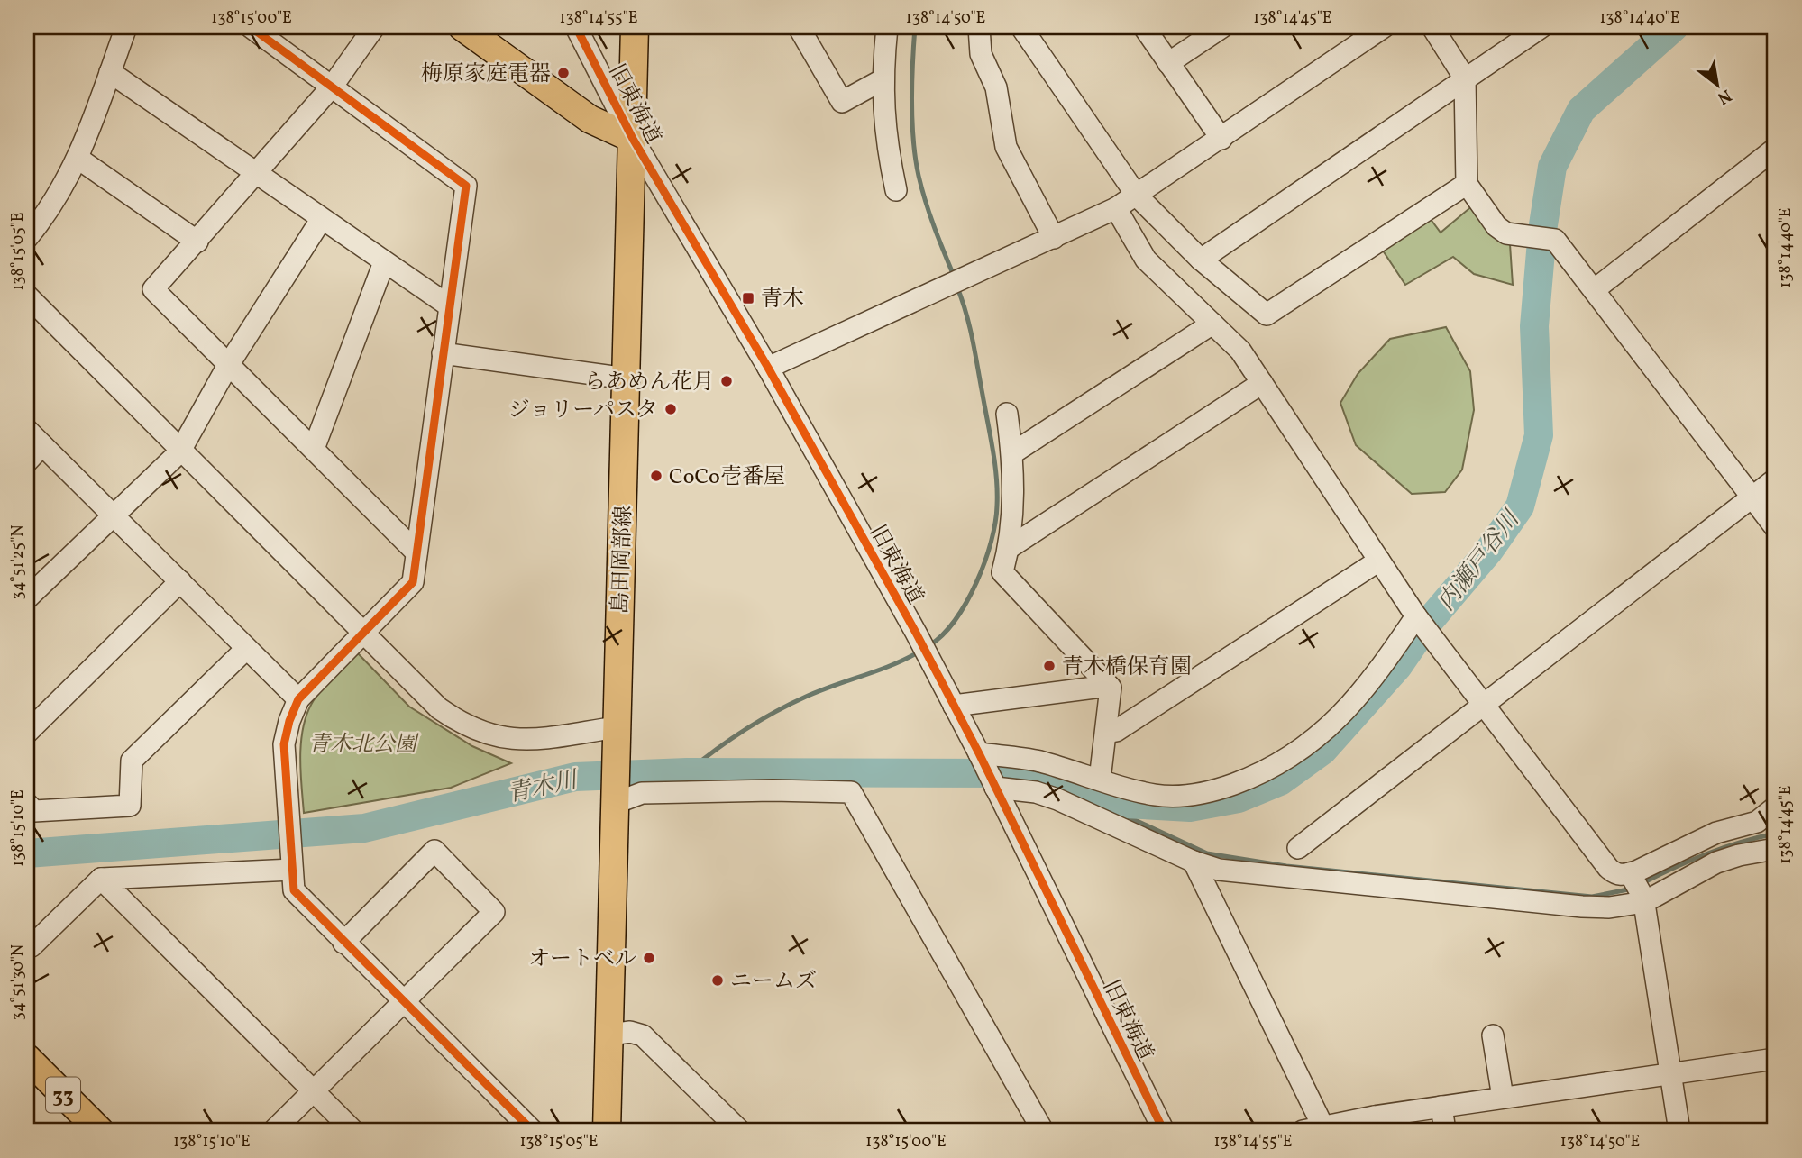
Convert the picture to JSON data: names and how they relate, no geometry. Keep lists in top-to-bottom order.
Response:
{
  "streets": {
    "main road": ["島田岡部線", "33"],
    "street": ["旧東海道"]
  },
  "crossings": [
    ["旧東海道", "島田岡部線"]
  ],
  "water": ["内瀬戸谷川", "青木川"],
  "parks": ["青木北公園"],
  "places": {
    "other": [
      "梅原家庭電器",
      "らあめん花月",
      "ジョリーパスタ",
      "CoCo壱番屋",
      "青木橋保育園",
      "オートベル",
      "ニームズ"
    ],
    "transit": ["青木"]
  },
  "north": "bottom right",
  "coordinates": [
    "138°15'00\"E",
    "138°14'55\"E",
    "138°14'50\"E",
    "138°14'45\"E",
    "138°14'40\"E",
    "138°15'05\"E",
    "34°51'25\"N",
    "138°15'10\"E",
    "34°51'30\"N"
  ]
}
